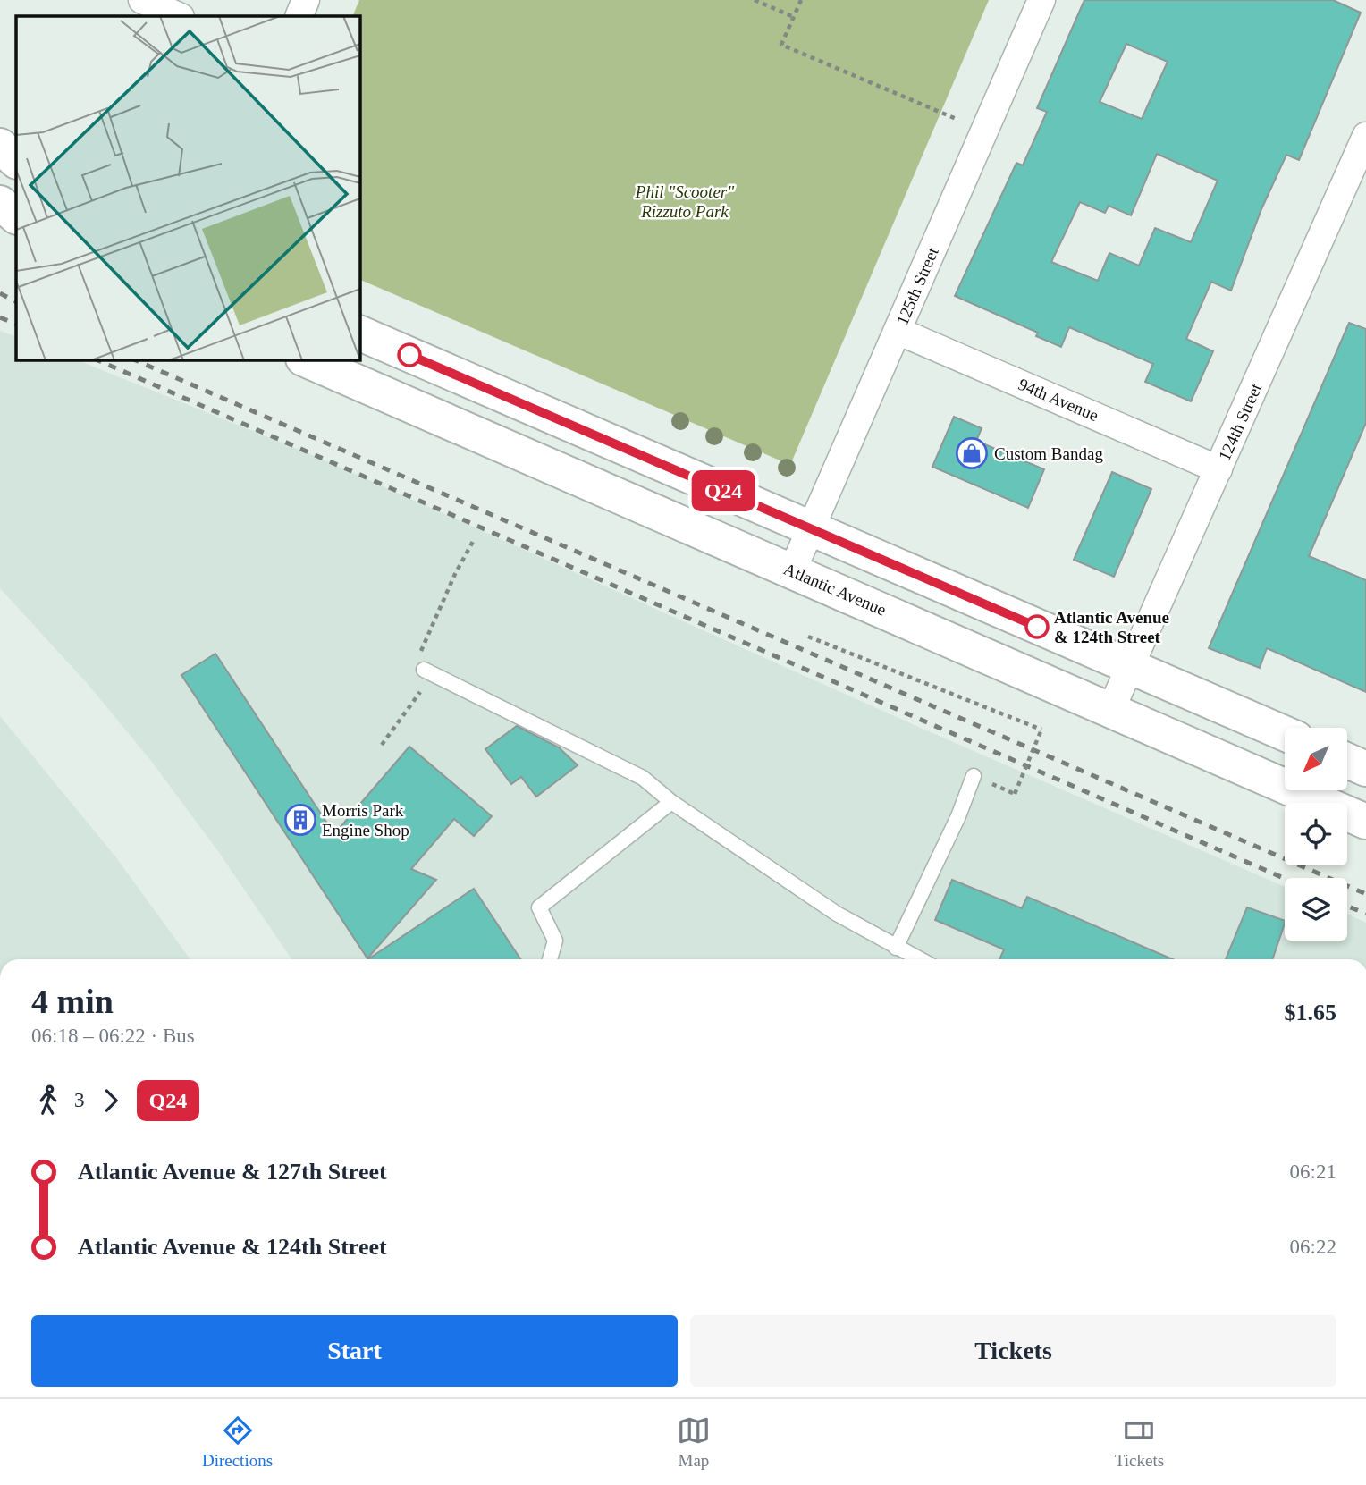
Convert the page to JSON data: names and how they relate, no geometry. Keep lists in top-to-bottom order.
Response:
{
  "streets": {
    "main road": ["Atlantic Avenue"],
    "street": ["125th Street", "94th Avenue", "124th Street"]
  },
  "crossings": [
    ["125th Street", "94th Avenue"],
    ["125th Street", "Atlantic Avenue"],
    ["94th Avenue", "124th Street"],
    ["124th Street", "Atlantic Avenue"]
  ],
  "parks": ["Phil \"Scooter\" Rizzuto Park"],
  "places": {
    "shop": ["Custom Bandag"],
    "other": ["Atlantic Avenue & 124th Street"],
    "building": ["Morris Park Engine Shop"]
  },
  "lines": ["bus line Q24"],
  "north": "bottom left",
  "page": {
    "on_map": "Q24",
    "heading": ["4 min", "06:18 – 06:22 · Bus", "$1.65"],
    "legs": ["3", "Q24"],
    "list": [
      {
        "name": "Atlantic Avenue & 127th Street",
        "value": "06:21"
      },
      {
        "name": "Atlantic Avenue & 124th Street",
        "value": "06:22"
      }
    ],
    "buttons": ["Start", "Tickets"],
    "tabs": ["Directions", "Map", "Tickets"]
  }
}
